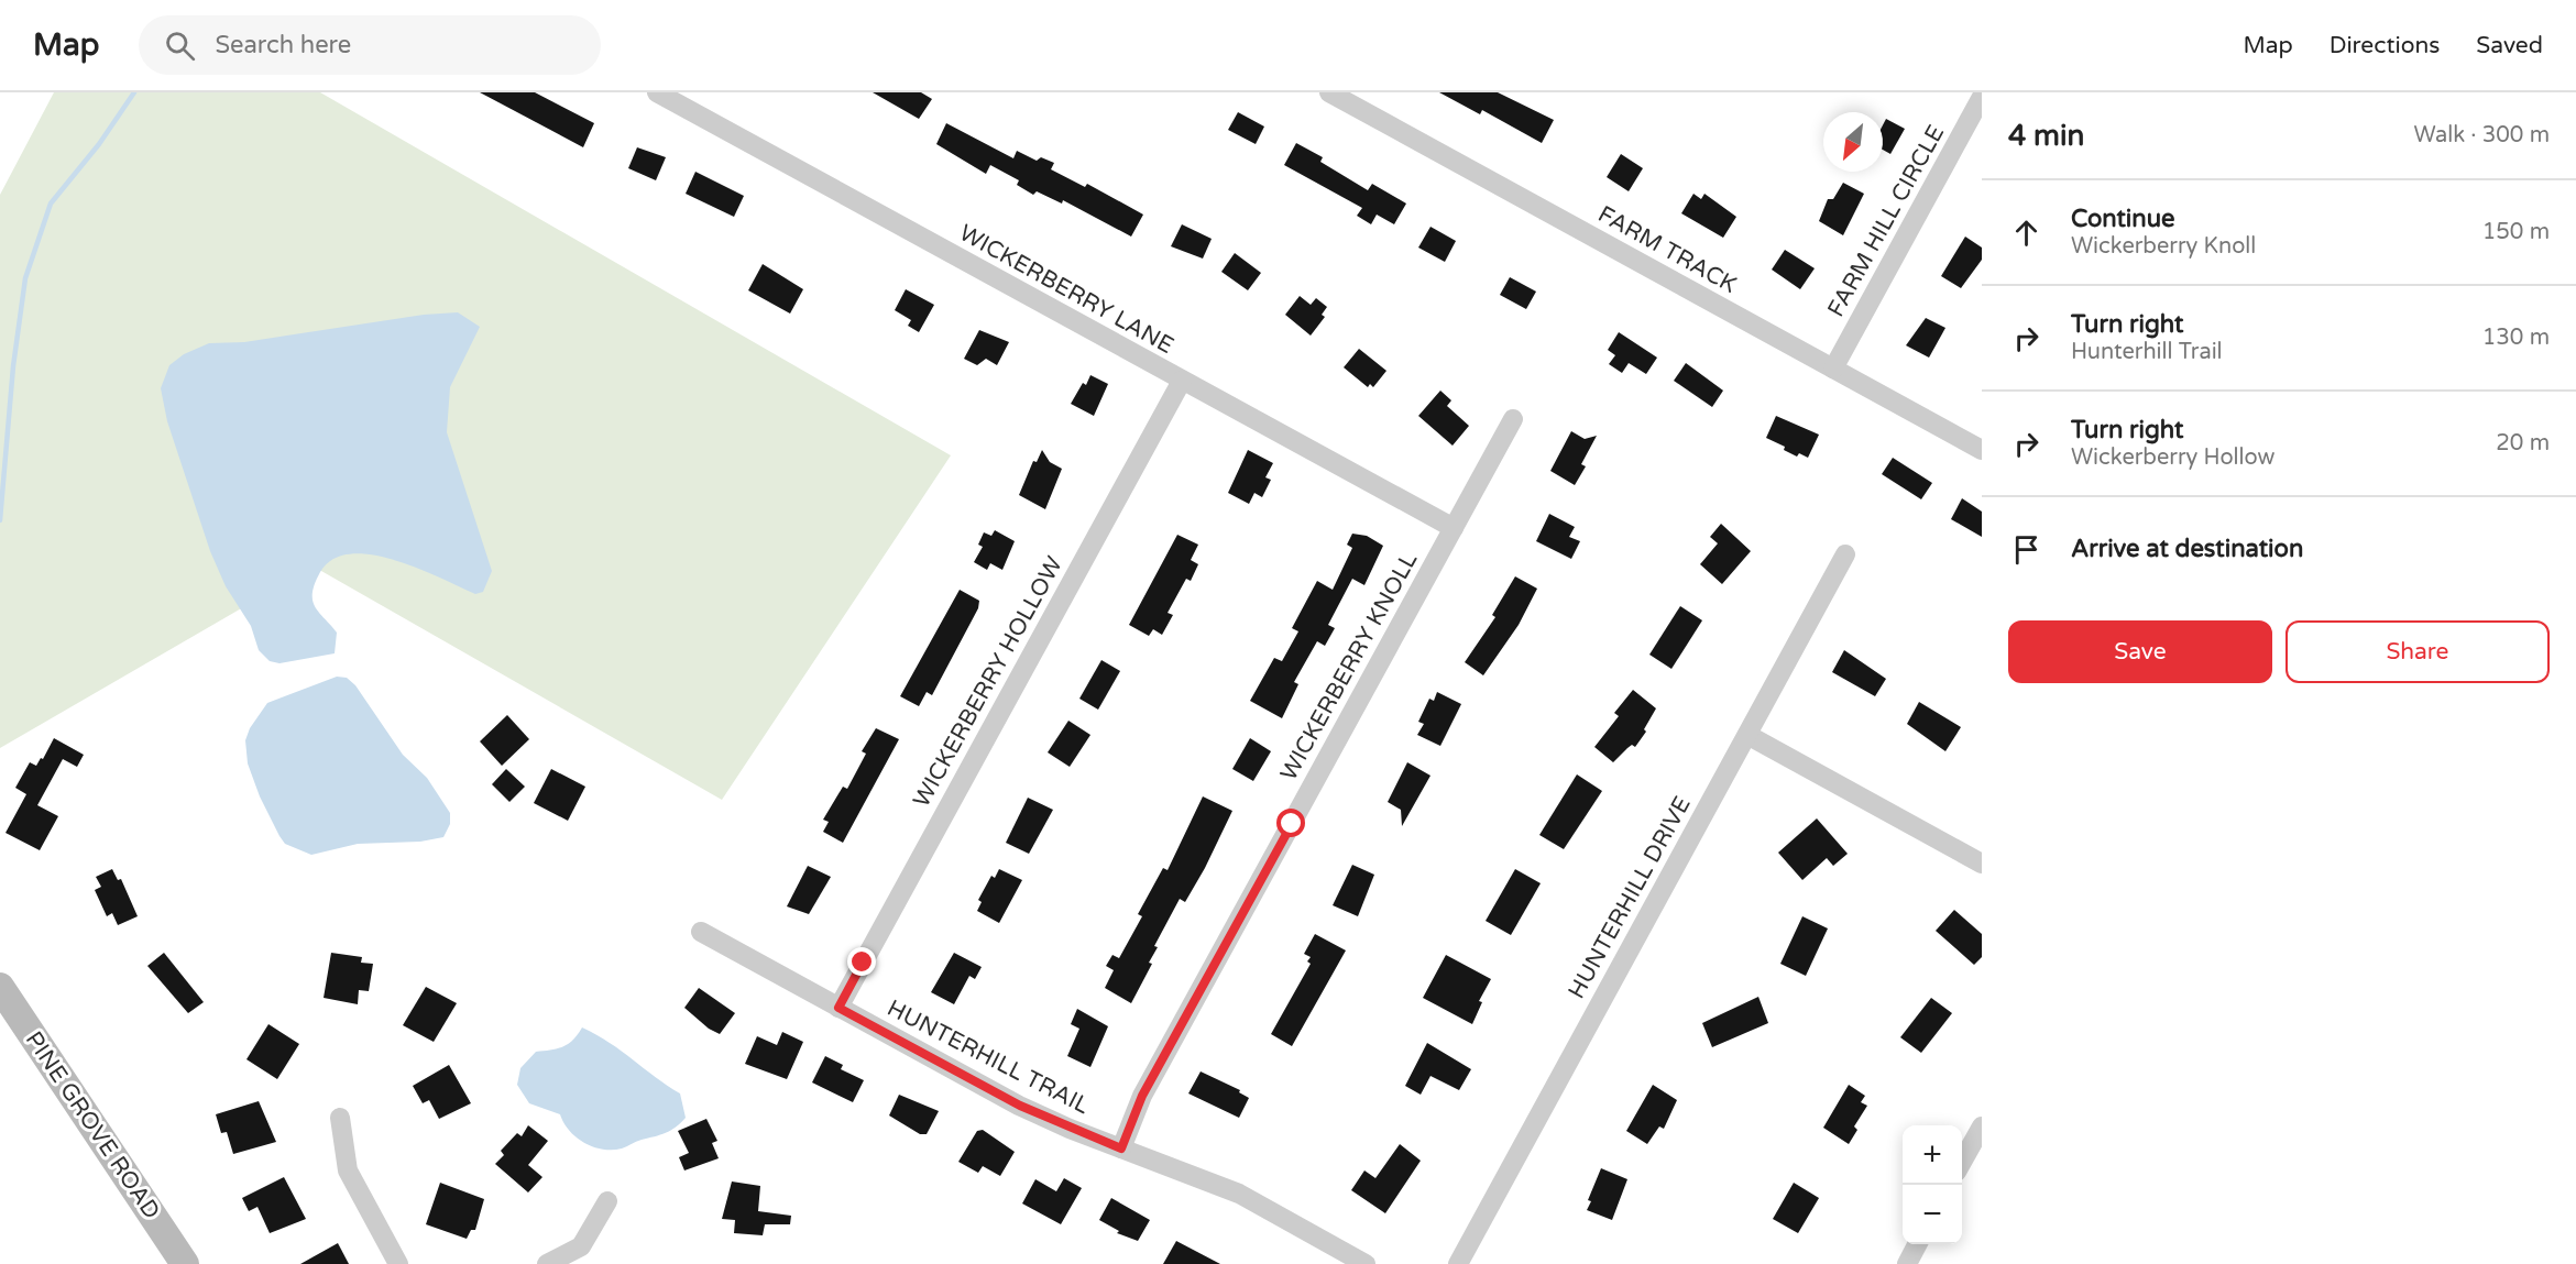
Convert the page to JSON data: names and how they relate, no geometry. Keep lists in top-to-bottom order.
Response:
{
  "streets": {
    "main road": ["PINE GROVE ROAD"],
    "street": [
      "FARM HILL CIRCLE",
      "FARM TRACK",
      "WICKERBERRY LANE",
      "WICKERBERRY KNOLL",
      "WICKERBERRY HOLLOW",
      "HUNTERHILL DRIVE",
      "HUNTERHILL TRAIL"
    ]
  },
  "crossings": [
    ["FARM HILL CIRCLE", "FARM TRACK"],
    ["WICKERBERRY LANE", "WICKERBERRY KNOLL"],
    ["WICKERBERRY LANE", "WICKERBERRY HOLLOW"],
    ["WICKERBERRY KNOLL", "HUNTERHILL TRAIL"],
    ["WICKERBERRY HOLLOW", "HUNTERHILL TRAIL"]
  ],
  "north": "bottom left",
  "page": {
    "header": "Map",
    "search": "Search here",
    "nav": ["Map", "Directions", "Saved"],
    "heading": ["4 min", "Walk · 300 m"],
    "list": [
      ["Continue", "Wickerberry Knoll", "150 m"],
      ["Turn right", "Hunterhill Trail", "130 m"],
      ["Turn right", "Wickerberry Hollow", "20 m"],
      "Arrive at destination"
    ],
    "buttons": ["Save", "Share"],
    "map_buttons": ["+", "−"]
  }
}
